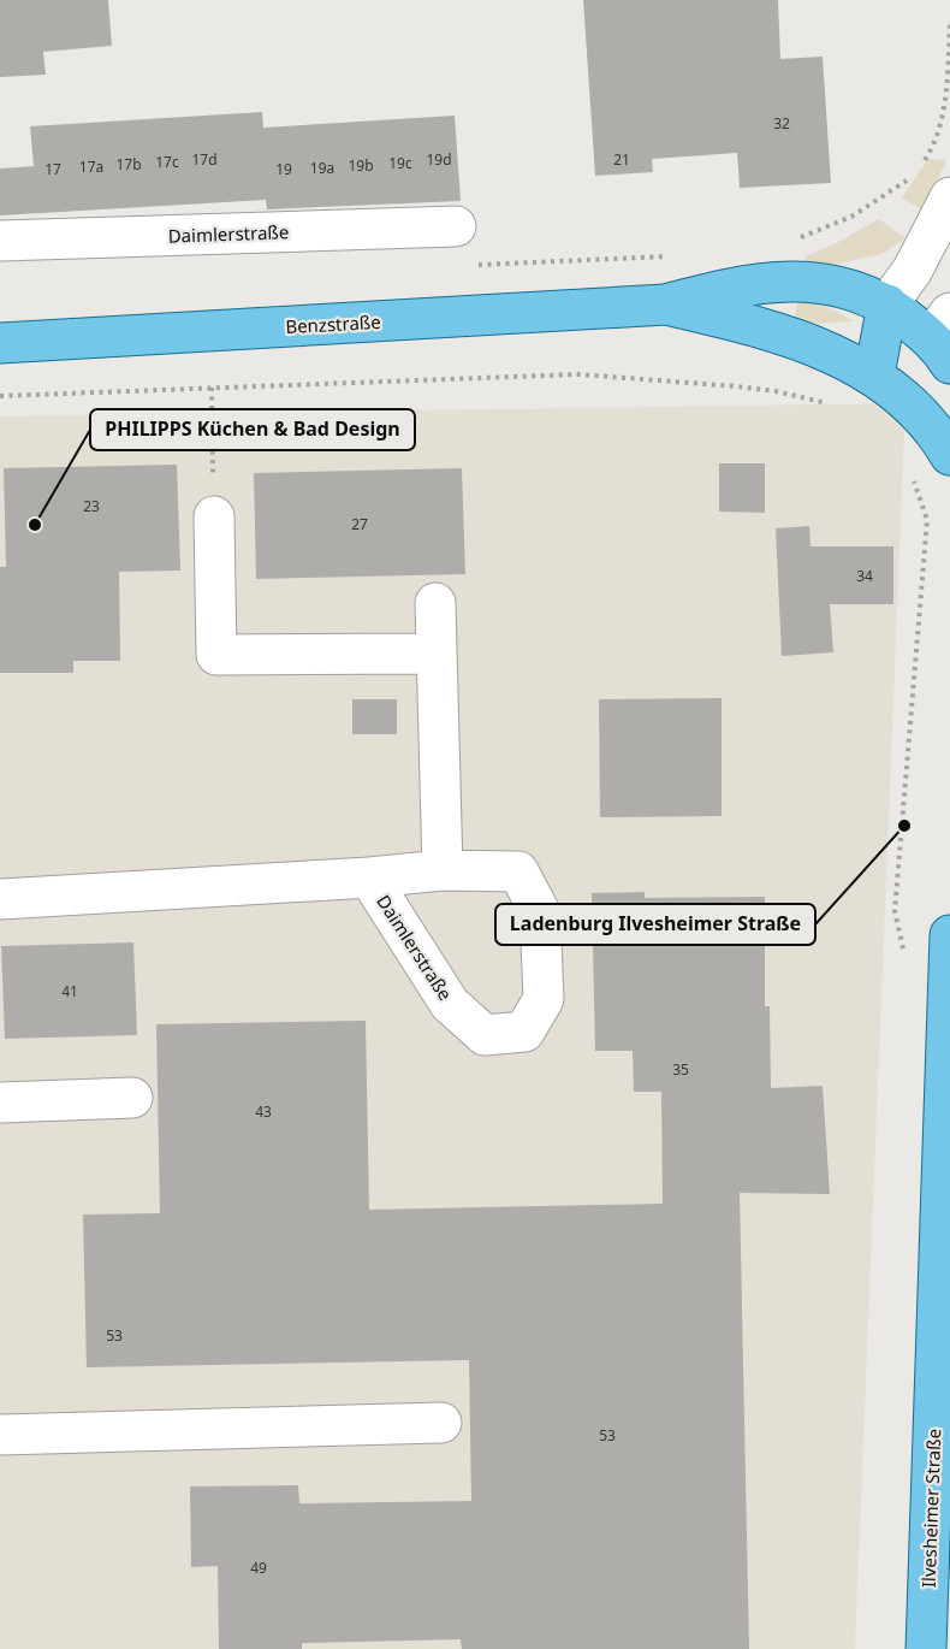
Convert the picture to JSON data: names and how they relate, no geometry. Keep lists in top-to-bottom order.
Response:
{
  "streets": {
    "main road": ["Benzstraße", "Ilvesheimer Straße"],
    "street": ["Daimlerstraße"]
  },
  "places": ["PHILIPPS Küchen & Bad Design", "Ladenburg Ilvesheimer Straße"],
  "house_numbers": [
    "32",
    "17d",
    "19d",
    "21",
    "17c",
    "19c",
    "17b",
    "19b",
    "17a",
    "19a",
    "17",
    "19",
    "23",
    "27",
    "34",
    "41",
    "35",
    "43",
    "53",
    "53",
    "49"
  ]
}
